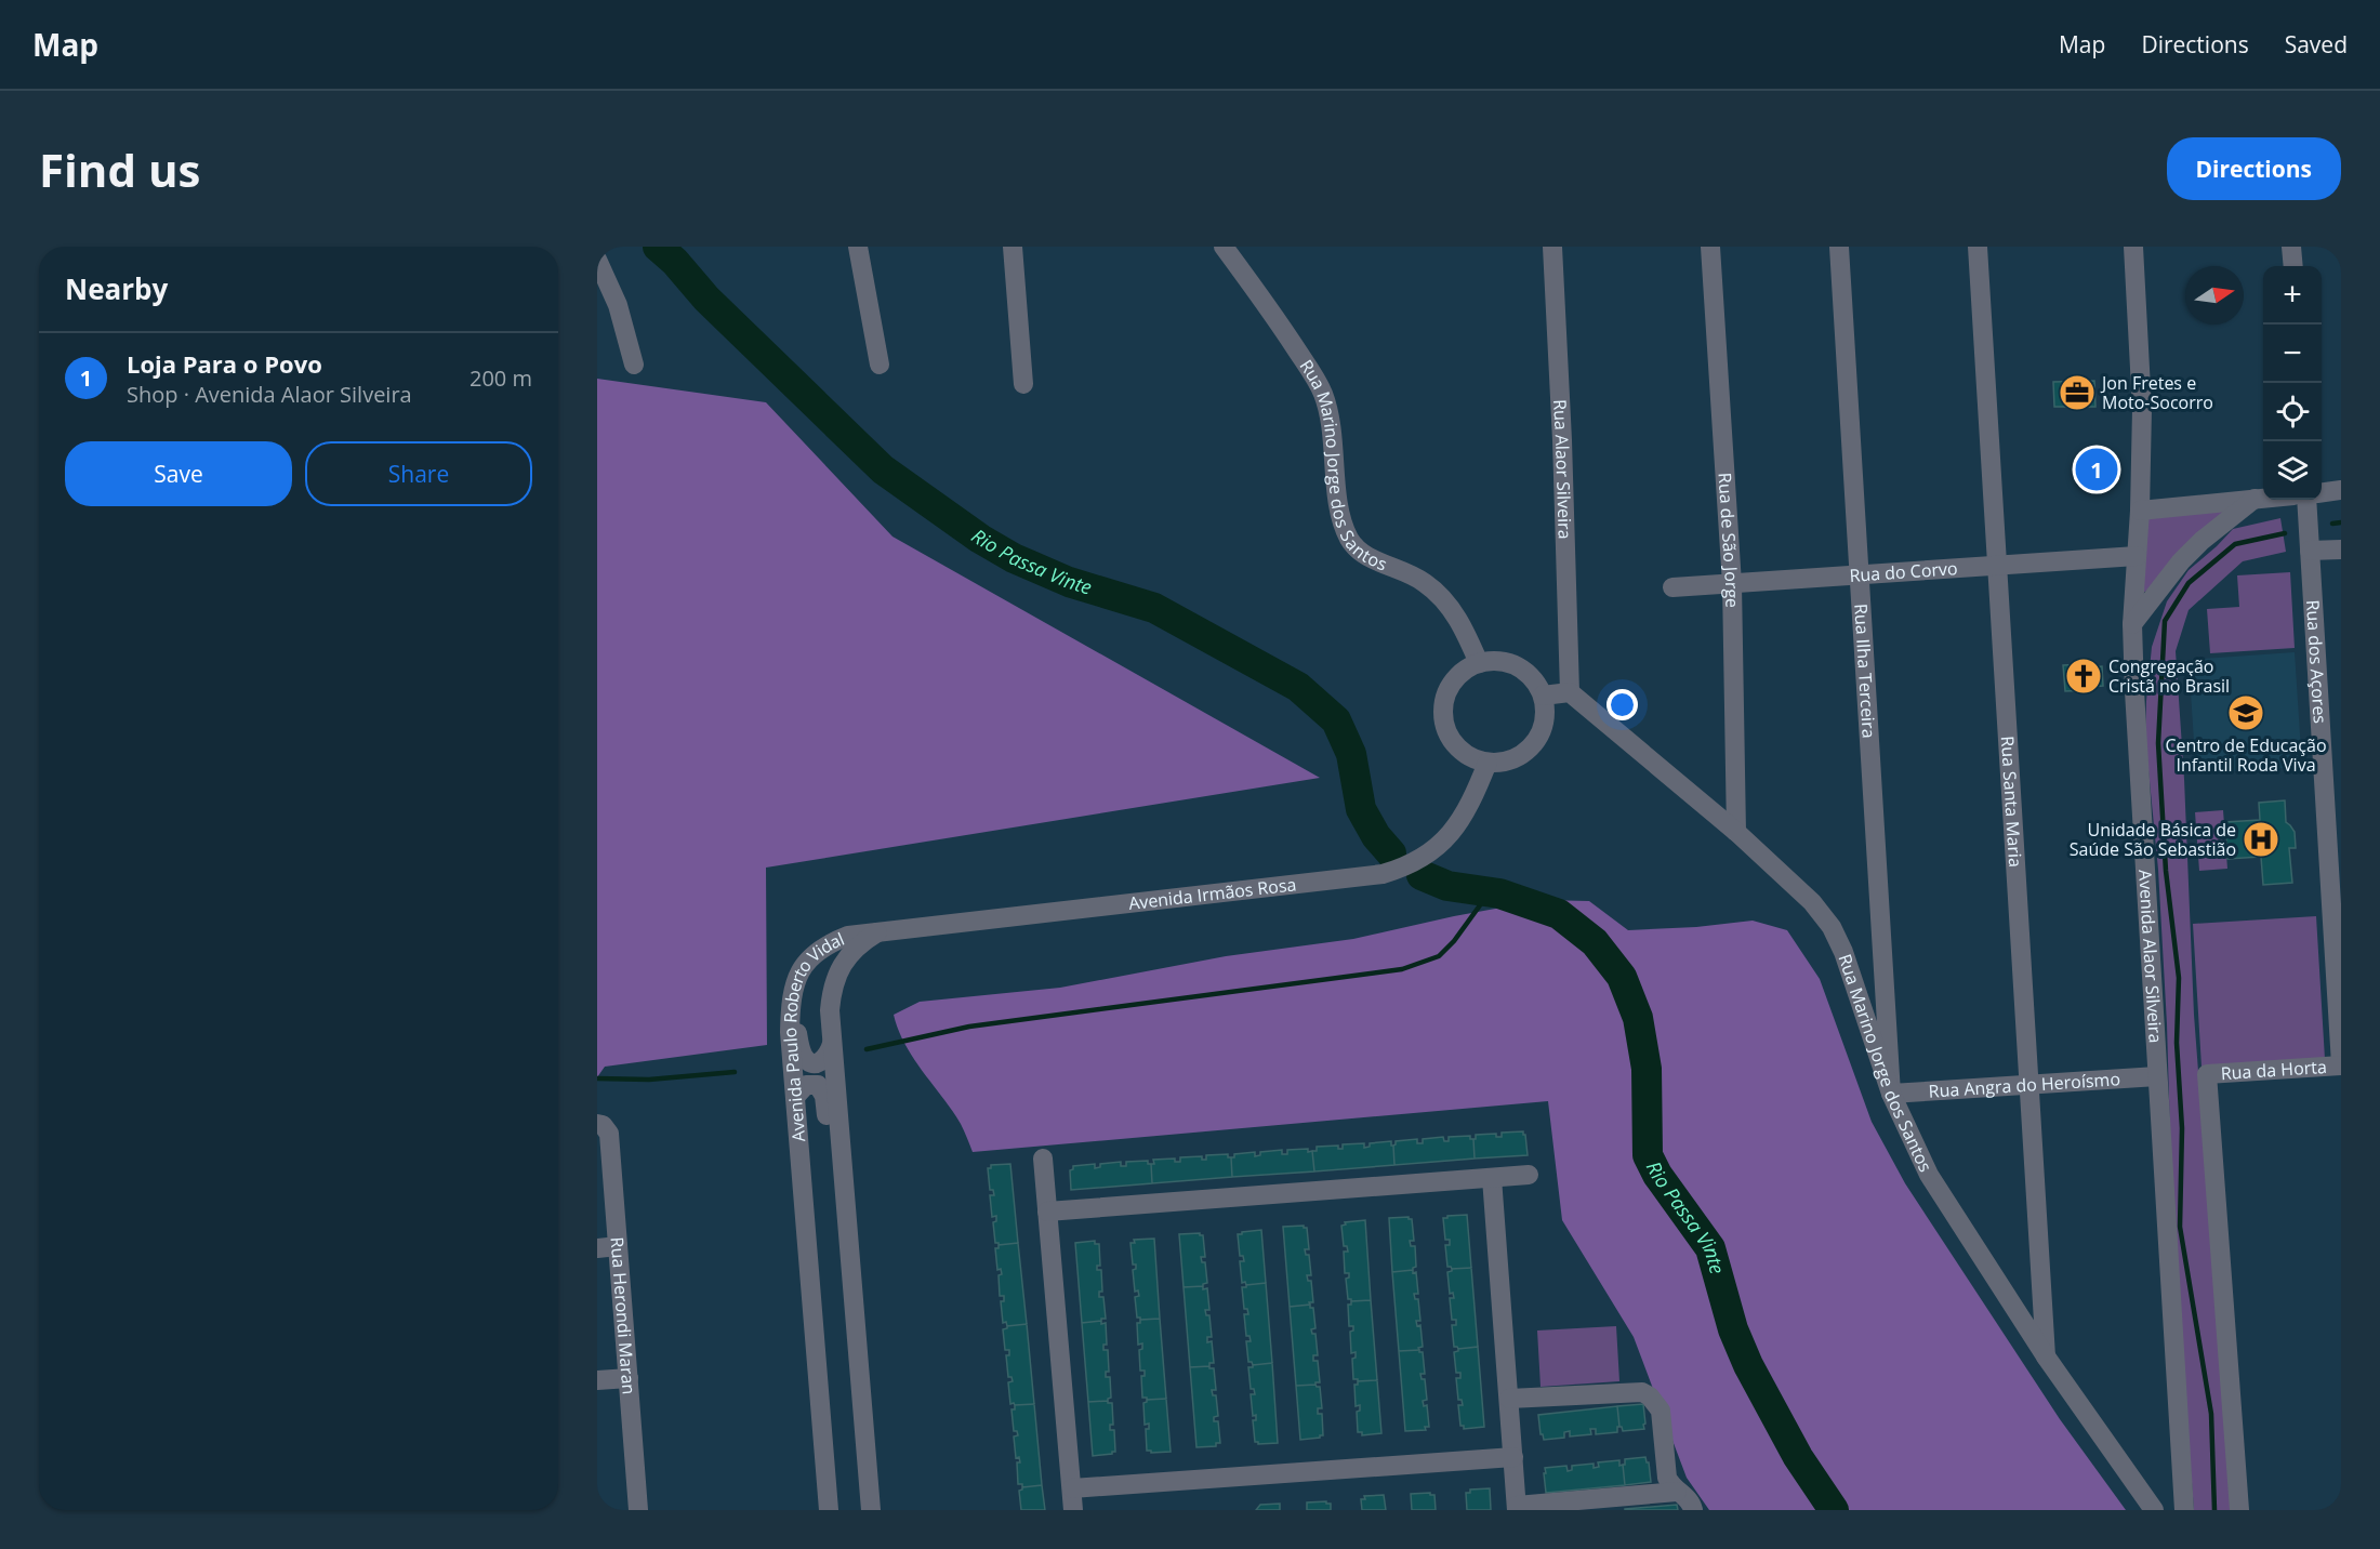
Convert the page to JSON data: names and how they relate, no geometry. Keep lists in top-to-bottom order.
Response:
{
  "streets": {
    "street": [
      "Rua Marino Jorge dos Santos",
      "Rua Alaor Silveira",
      "Rua de São Jorge",
      "Rua do Corvo",
      "Rua dos Açores",
      "Rua Ilha Terceira",
      "Rua Santa Maria",
      "Avenida Irmãos Rosa",
      "Avenida Alaor Silveira",
      "Avenida Paulo Roberto Vidal",
      "Rua da Horta",
      "Rua Angra do Heroísmo",
      "Rua Herondi Maran"
    ]
  },
  "crossings": [
    ["Rua Marino Jorge dos Santos", "Rua Alaor Silveira"],
    ["Rua Marino Jorge dos Santos", "Rua de São Jorge"],
    ["Rua Marino Jorge dos Santos", "Rua Ilha Terceira"],
    ["Rua Marino Jorge dos Santos", "Rua Santa Maria"],
    ["Rua Marino Jorge dos Santos", "Avenida Irmãos Rosa"],
    ["Rua Marino Jorge dos Santos", "Rua Angra do Heroísmo"],
    ["Rua de São Jorge", "Rua do Corvo"],
    ["Rua do Corvo", "Rua Ilha Terceira"],
    ["Rua do Corvo", "Rua Santa Maria"],
    ["Rua do Corvo", "Avenida Alaor Silveira"],
    ["Rua dos Açores", "Rua da Horta"],
    ["Rua Ilha Terceira", "Rua Angra do Heroísmo"],
    ["Rua Santa Maria", "Rua Angra do Heroísmo"],
    ["Avenida Irmãos Rosa", "Avenida Paulo Roberto Vidal"],
    ["Avenida Alaor Silveira", "Rua Angra do Heroísmo"]
  ],
  "water": ["Rio Passa Vinte"],
  "places": {
    "office": ["Jon Fretes e Moto-Socorro"],
    "church": ["Congregação Cristã no Brasil"],
    "school or university": ["Centro de Educação Infantil Roda Viva"],
    "hospital": ["Unidade Básica de Saúde São Sebastião"]
  },
  "north": "right",
  "page": {
    "header": "Map",
    "nav": ["Map", "Directions", "Saved"],
    "buttons": [
      "Directions",
      ["Save", "Share"]
    ],
    "title": "Find us",
    "heading": "Nearby",
    "map_buttons": ["+", "−"],
    "list": [
      {
        "mark": "1",
        "name": "Loja Para o Povo",
        "note": "Shop · Avenida Alaor Silveira",
        "value": "200 m"
      }
    ],
    "pins": "1"
  }
}
